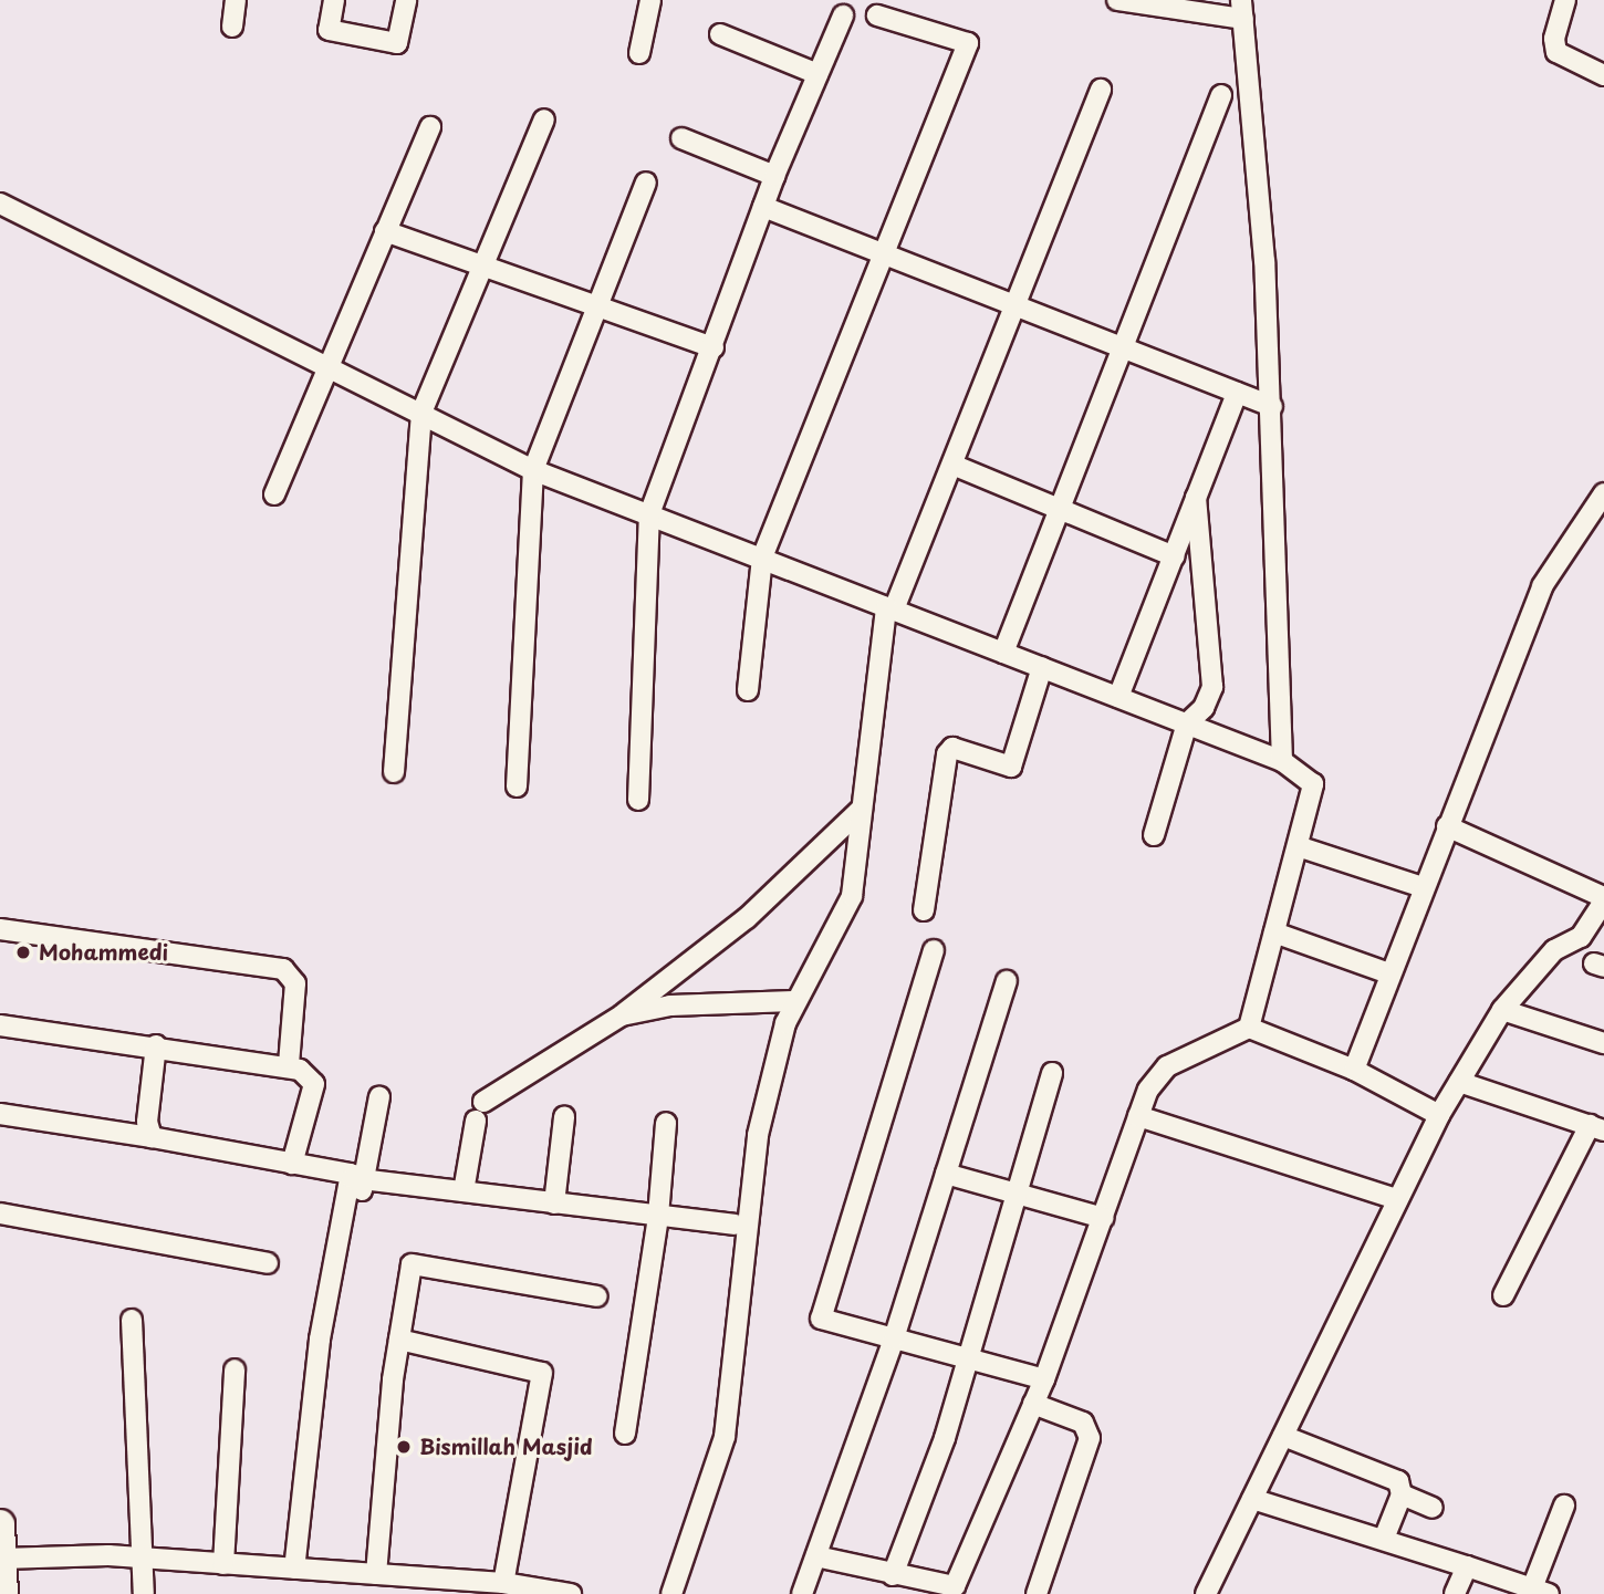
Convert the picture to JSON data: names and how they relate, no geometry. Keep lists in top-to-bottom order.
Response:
{
  "places": ["Mohammedi", "Bismillah Masjid"]
}
